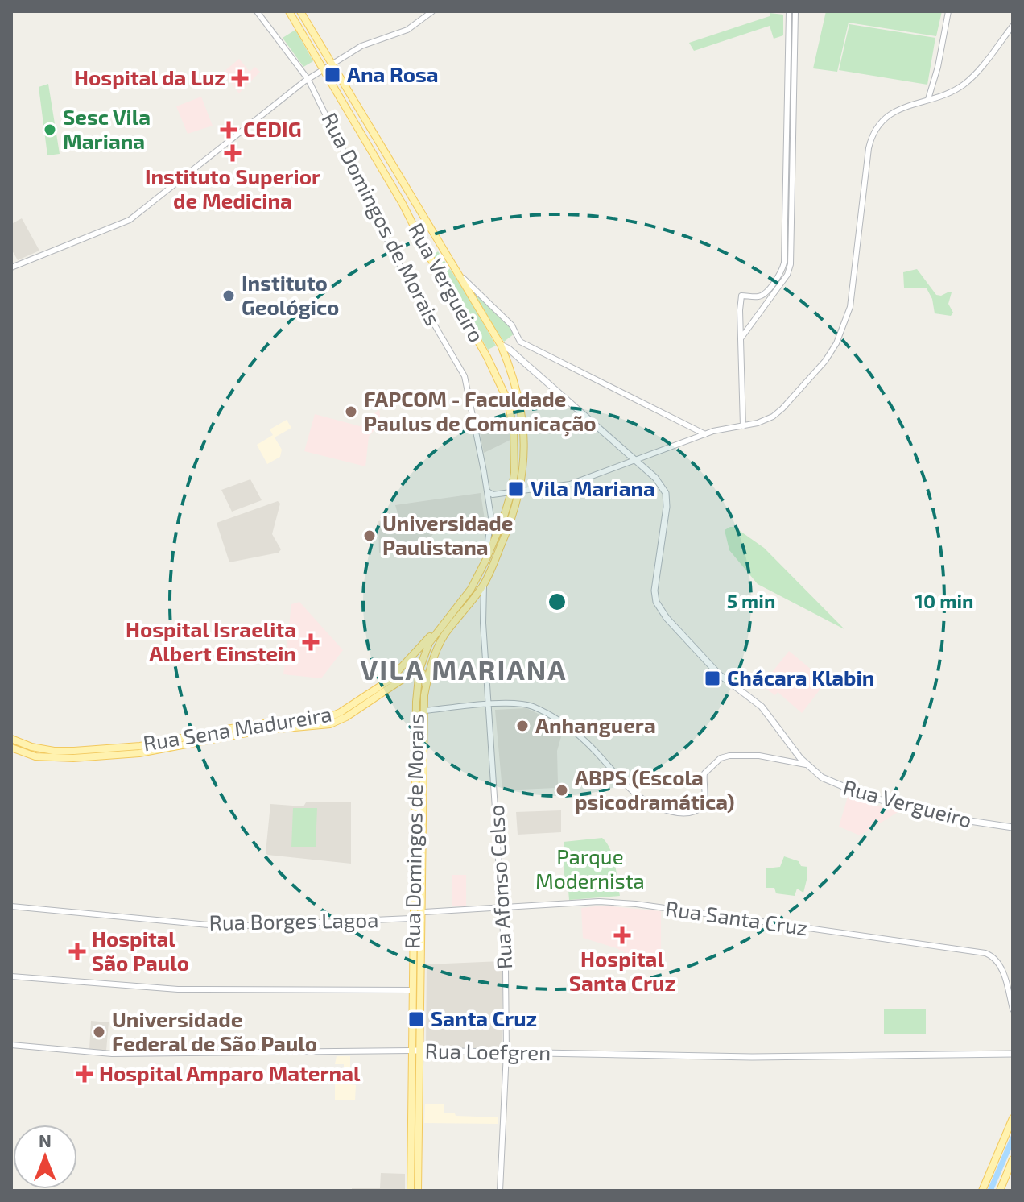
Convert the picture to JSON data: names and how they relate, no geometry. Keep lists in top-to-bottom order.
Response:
{
  "streets": {
    "main road": [
      "Rua Domingos de Morais",
      "Rua Vergueiro",
      "Rua Sena Madureira",
      "Rua Loefgren"
    ],
    "street": ["Rua Afonso Celso", "Rua Santa Cruz", "Rua Borges Lagoa"]
  },
  "crossings": [
    ["Rua Domingos de Morais", "Rua Vergueiro"],
    ["Rua Domingos de Morais", "Rua Sena Madureira"],
    ["Rua Domingos de Morais", "Rua Afonso Celso"],
    ["Rua Domingos de Morais", "Rua Santa Cruz"],
    ["Rua Domingos de Morais", "Rua Borges Lagoa"],
    ["Rua Domingos de Morais", "Rua Loefgren"],
    ["Rua Afonso Celso", "Rua Santa Cruz"],
    ["Rua Afonso Celso", "Rua Loefgren"],
    ["Rua Santa Cruz", "Rua Borges Lagoa"]
  ],
  "districts": ["VILA MARIANA"],
  "parks": ["Parque Modernista"],
  "places": {
    "transit": [
      "Ana Rosa",
      "Vila Mariana",
      "Chácara Klabin",
      "Santa Cruz"
    ],
    "health": [
      "Hospital da Luz",
      "CEDIG",
      "Instituto Superior de Medicina",
      "Hospital Israelita Albert Einstein",
      "Hospital Santa Cruz",
      "Hospital São Paulo",
      "Hospital Amparo Maternal"
    ],
    "other": [
      "Sesc Vila Mariana",
      "Instituto Geológico",
      "FAPCOM - Faculdade Paulus de Comunicação",
      "Universidade Paulistana",
      "Anhanguera",
      "ABPS (Escola psicodramática)",
      "Universidade Federal de São Paulo"
    ]
  },
  "north": "top",
  "rings": ["5 min", "10 min"]
}
